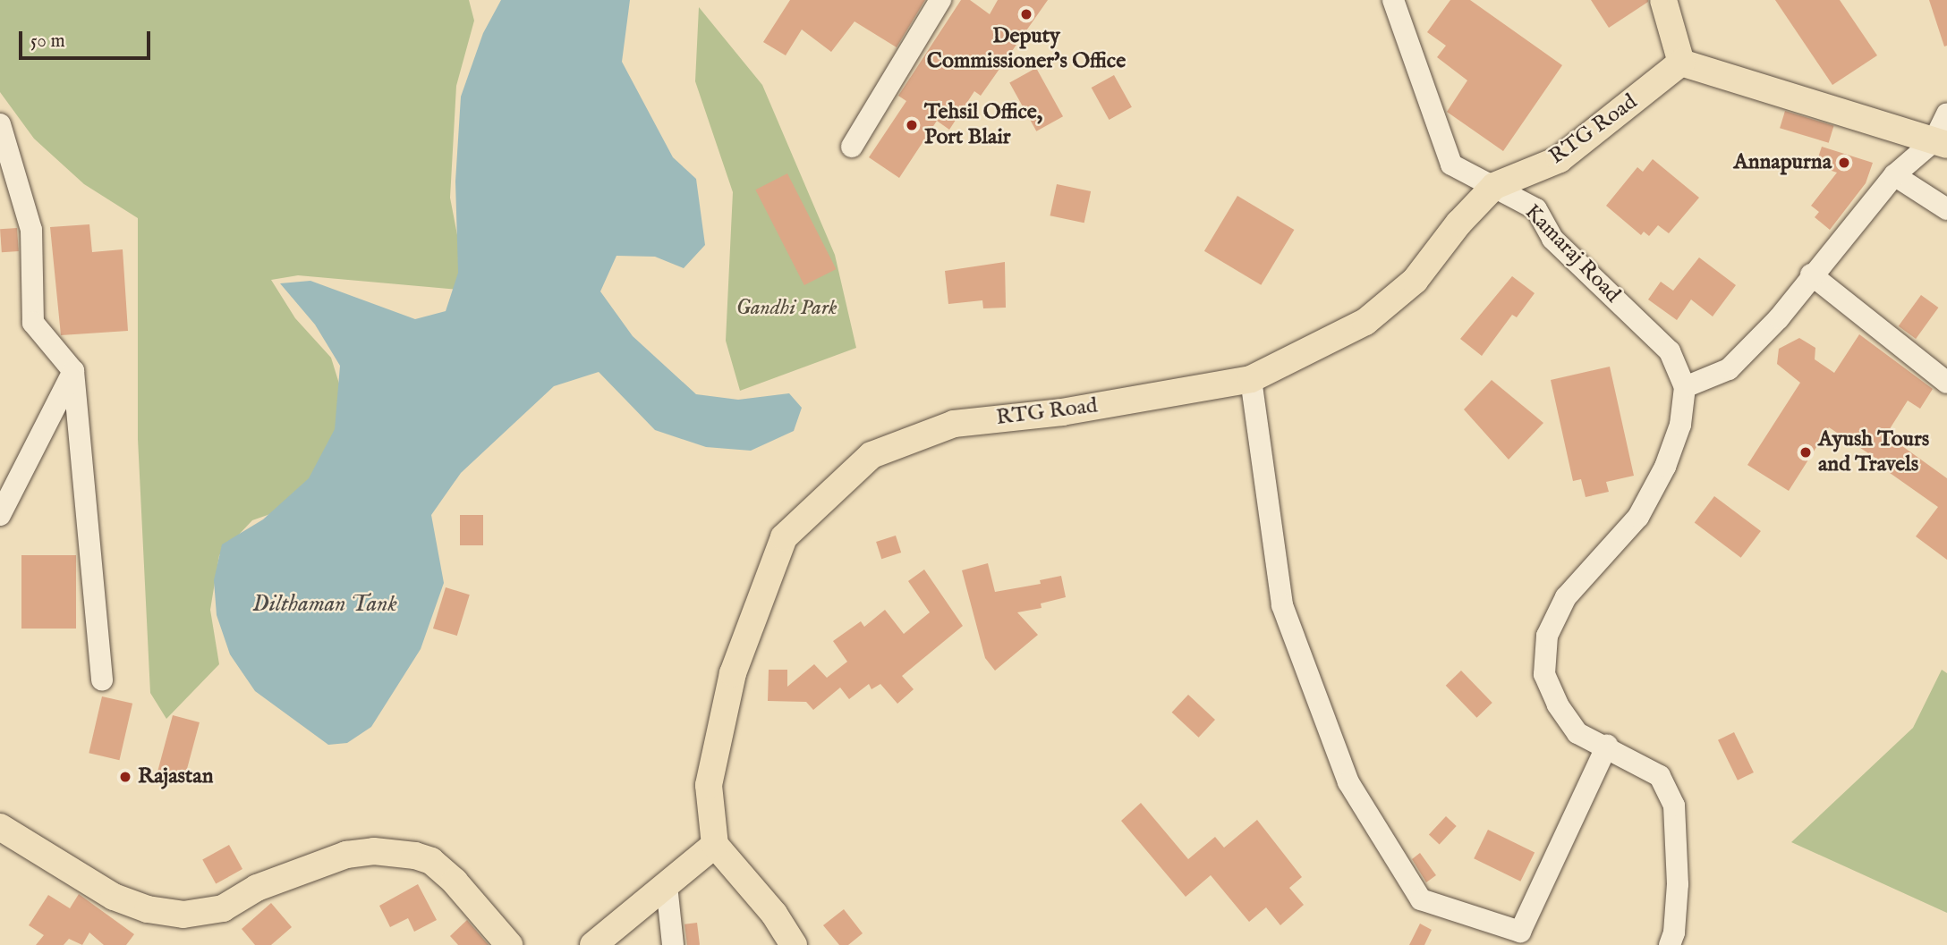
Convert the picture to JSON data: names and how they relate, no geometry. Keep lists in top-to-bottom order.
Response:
{
  "streets": {
    "main road": ["RTG Road"],
    "street": ["Kamaraj Road"]
  },
  "crossings": [
    ["RTG Road", "Kamaraj Road"]
  ],
  "water": ["Dilthaman Tank"],
  "parks": ["Gandhi Park"],
  "places": [
    "Deputy Commissioner's Office",
    "Tehsil Office, Port Blair",
    "Annapurna",
    "Ayush Tours and Travels",
    "Rajastan"
  ],
  "scale_bar": "50 m"
}
